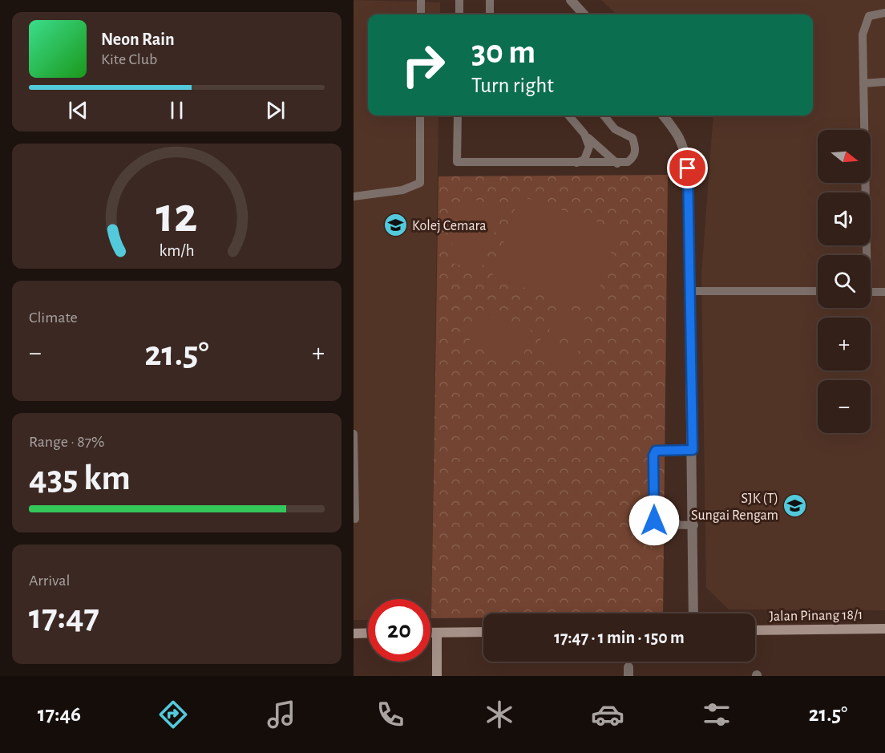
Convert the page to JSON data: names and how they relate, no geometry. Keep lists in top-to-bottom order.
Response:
{
  "streets": {
    "street": ["Jalan Pinang 18/1"]
  },
  "places": {
    "school or university": ["Kolej Cemara", "SJK (T) Sungai Rengam"]
  },
  "north": "right",
  "page": {
    "turn": ["30 m", "Turn right"],
    "song": ["Neon Rain", "Kite Club"],
    "map_buttons": ["+", "−"],
    "tile": [
      "Climate",
      ["Range · 87%", "435 km"],
      ["Arrival", "17:47"]
    ],
    "heat": ["−", "21.5°", "+"],
    "limit": "20",
    "trip": "17:47 · 1 min · 150 m",
    "tabs": ["17:46", "21.5°"],
    "gauge": ["12", "km/h"]
  }
}
